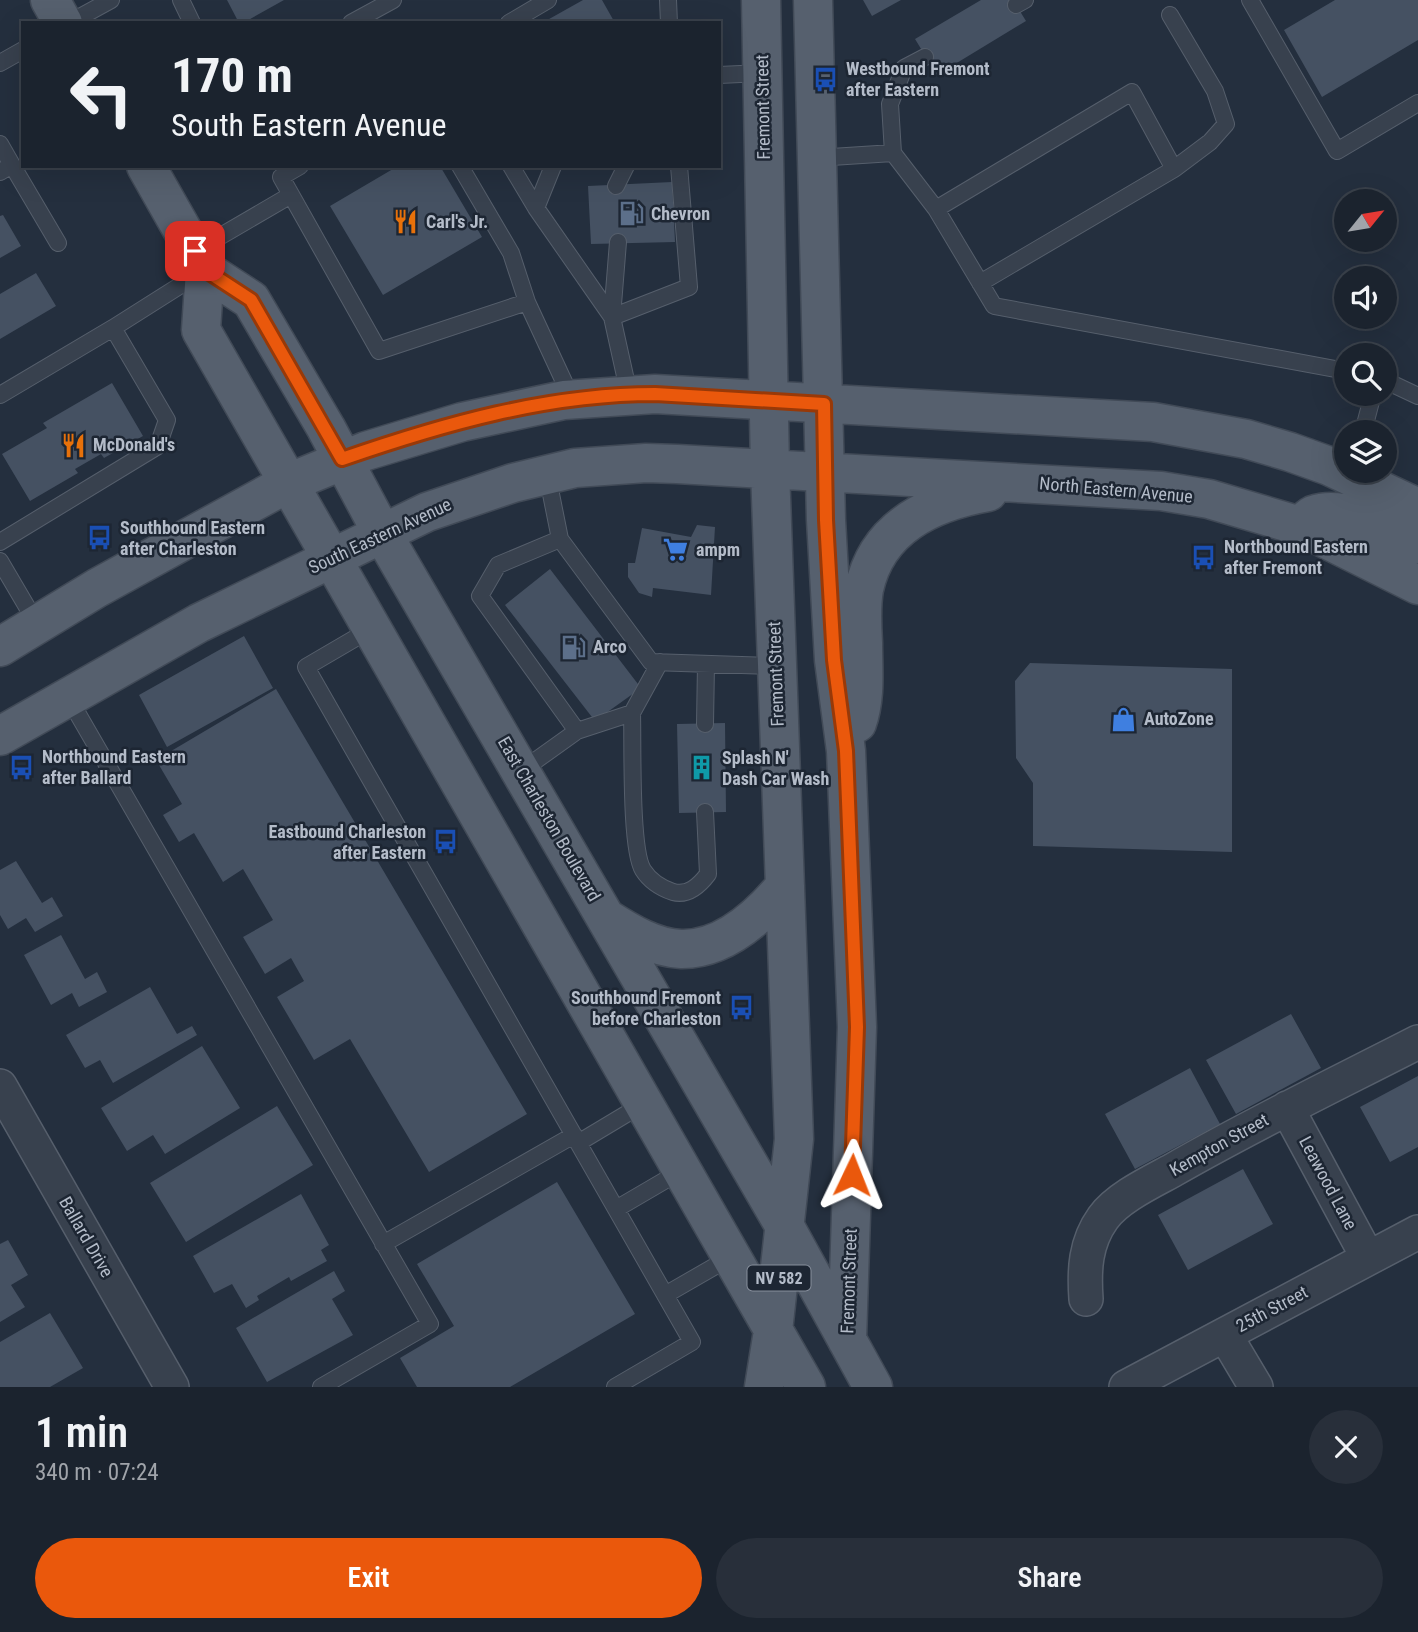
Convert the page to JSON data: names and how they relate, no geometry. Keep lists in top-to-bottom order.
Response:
{
  "streets": {
    "main road": [
      "Fremont Street",
      "North Eastern Avenue",
      "South Eastern Avenue",
      "East Charleston Boulevard",
      "NV 582"
    ],
    "street": [
      "Kempton Street",
      "Leawood Lane",
      "Ballard Drive",
      "25th Street"
    ]
  },
  "crossings": [
    ["Fremont Street", "North Eastern Avenue"],
    ["Fremont Street", "South Eastern Avenue"],
    ["Fremont Street", "East Charleston Boulevard"],
    ["North Eastern Avenue", "South Eastern Avenue"],
    ["South Eastern Avenue", "East Charleston Boulevard"],
    ["Kempton Street", "Leawood Lane"],
    ["Leawood Lane", "25th Street"]
  ],
  "places": {
    "bus stop": [
      "Westbound Fremont after Eastern",
      "Southbound Eastern after Charleston",
      "Northbound Eastern after Fremont",
      "Northbound Eastern after Ballard",
      "Eastbound Charleston after Eastern",
      "Southbound Fremont before Charleston"
    ],
    "fuel station": ["Chevron", "Arco"],
    "restaurant": ["Carl's Jr.", "McDonald's"],
    "supermarket": ["ampm"],
    "shop": ["AutoZone"],
    "building": ["Splash N' Dash Car Wash"]
  },
  "north": "top right",
  "page": {
    "turn": ["170 m", "South Eastern Avenue"],
    "heading": ["1 min", "340 m · 07:24"],
    "buttons": ["Exit", "Share"]
  }
}
